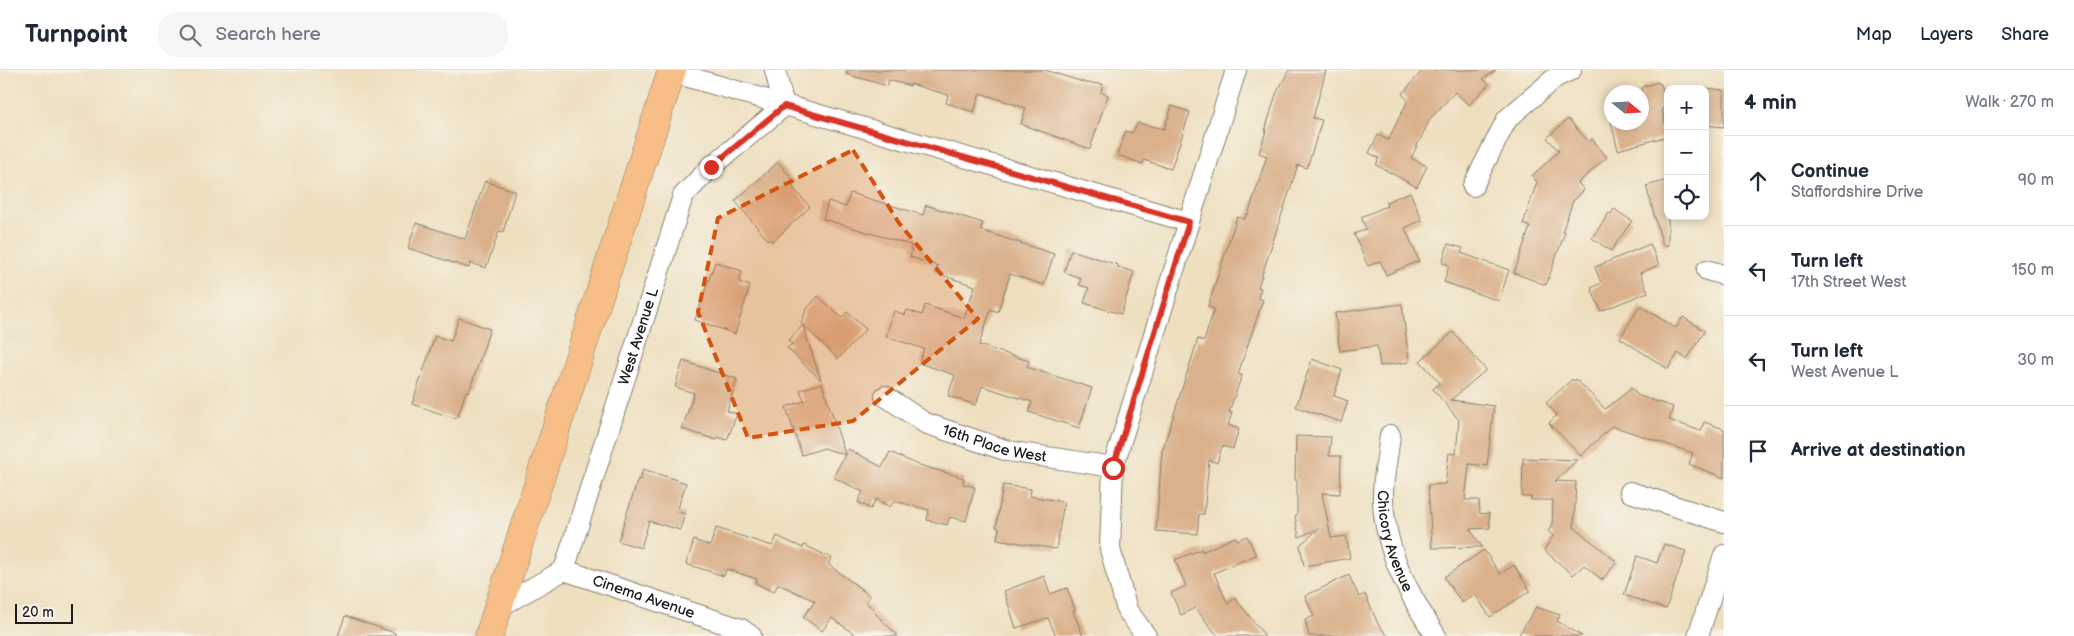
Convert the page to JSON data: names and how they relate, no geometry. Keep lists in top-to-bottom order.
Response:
{
  "streets": {
    "street": [
      "West Avenue L",
      "16th Place West",
      "Chicory Avenue",
      "Cinema Avenue"
    ]
  },
  "crossings": [
    ["West Avenue L", "Cinema Avenue"]
  ],
  "scale_bar": "20 m",
  "north": "right",
  "page": {
    "header": "Turnpoint",
    "search": "Search here",
    "nav": ["Map", "Layers", "Share"],
    "heading": ["4 min", "Walk · 270 m"],
    "map_buttons": ["+", "−"],
    "list": [
      ["Continue", "Staffordshire Drive", "90 m"],
      ["Turn left", "17th Street West", "150 m"],
      ["Turn left", "West Avenue L", "30 m"],
      "Arrive at destination"
    ],
    "scale": "20 m"
  }
}
